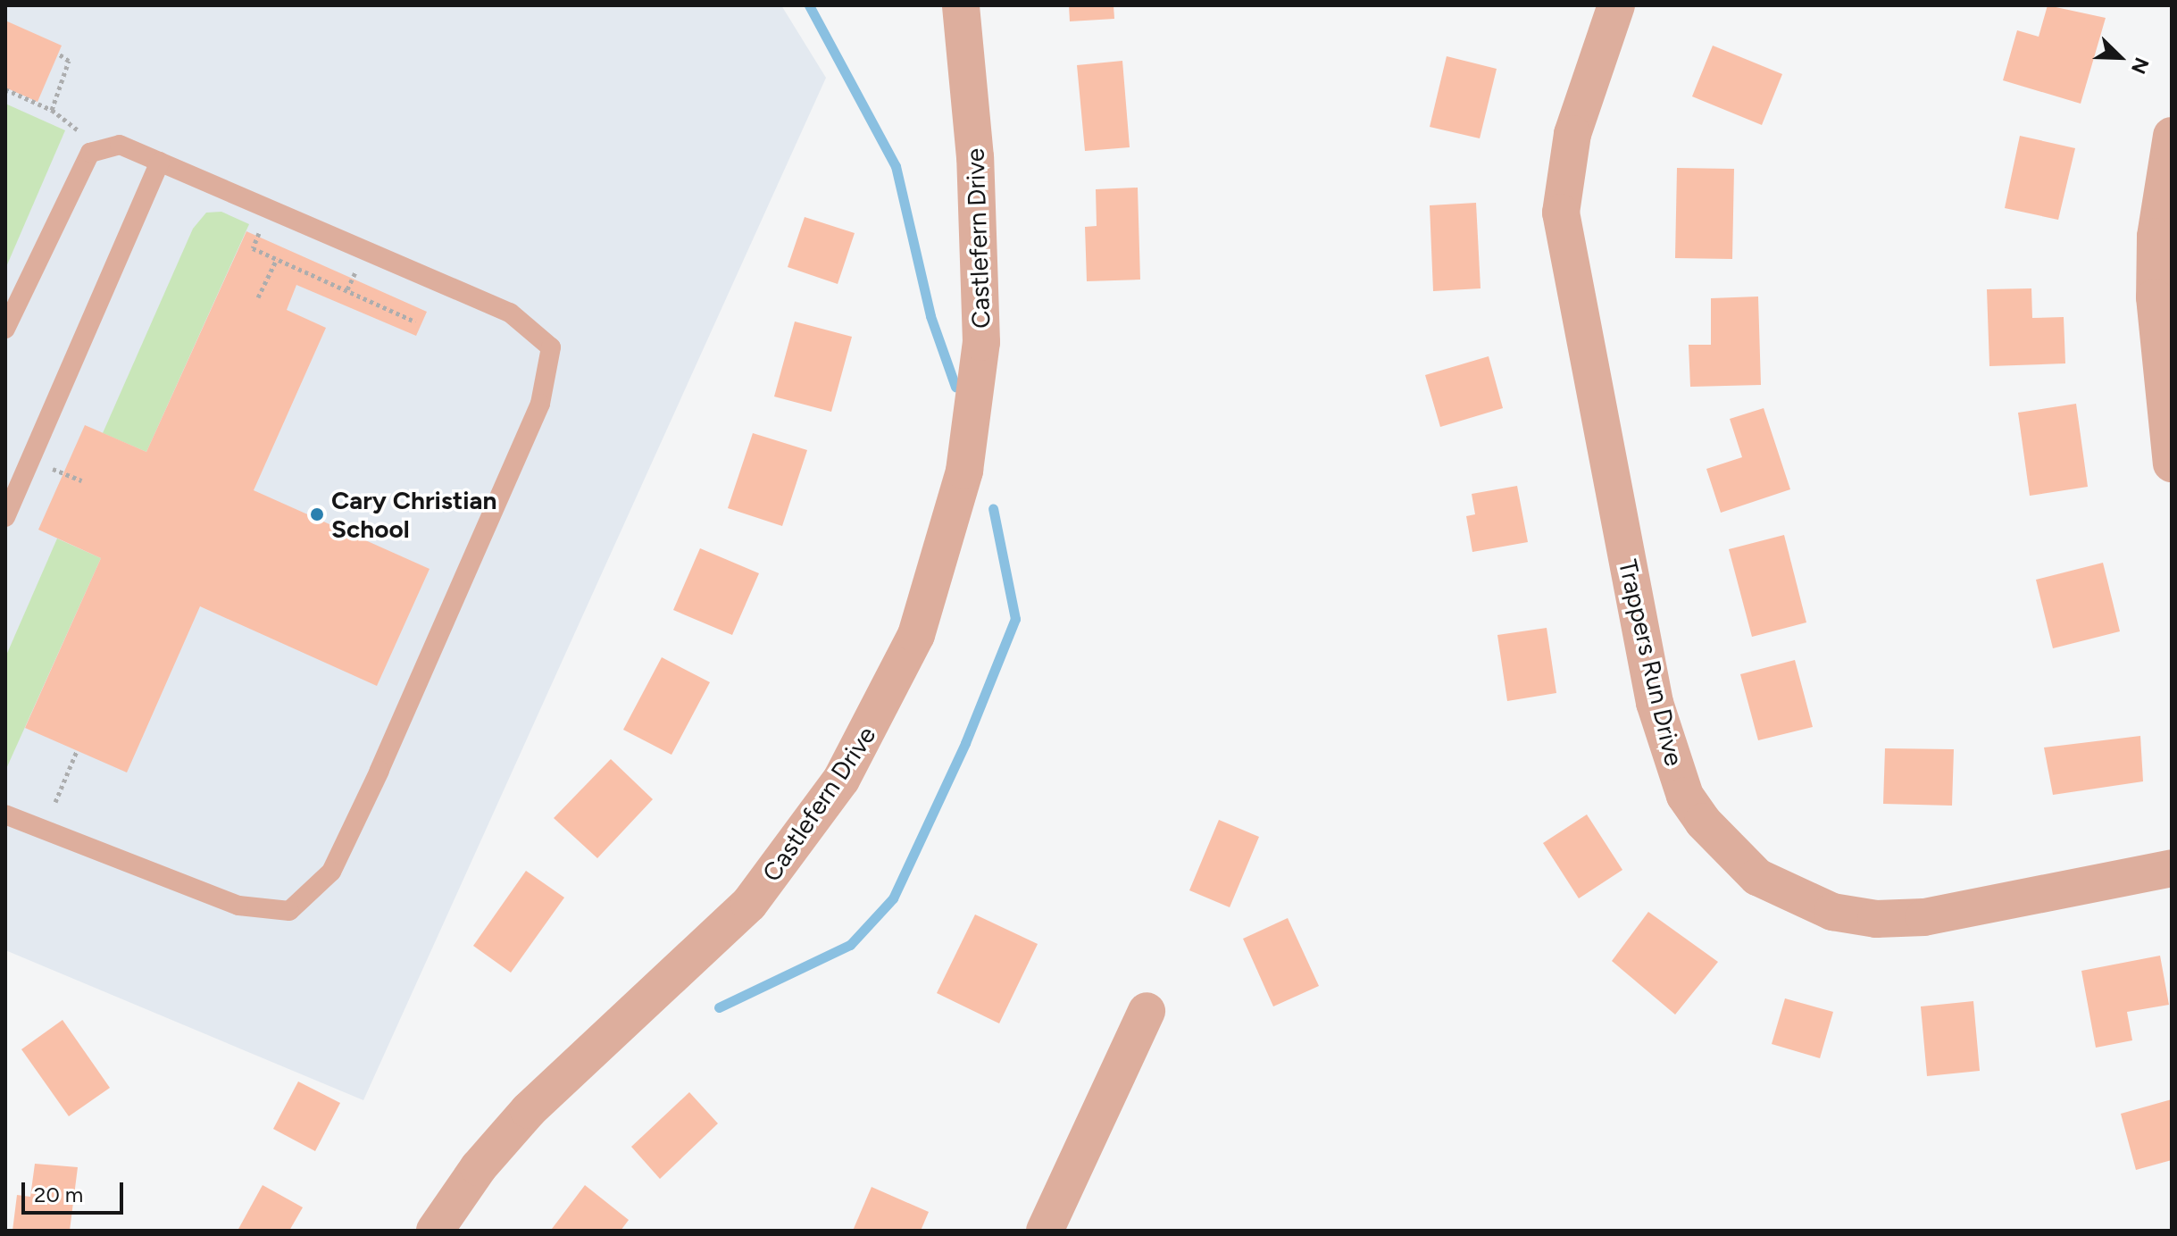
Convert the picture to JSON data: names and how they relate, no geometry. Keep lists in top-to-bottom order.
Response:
{
  "streets": {
    "street": ["Castlefern Drive", "Trappers Run Drive"]
  },
  "places": ["Cary Christian School"],
  "scale_bar": "20 m",
  "north": "bottom right"
}
